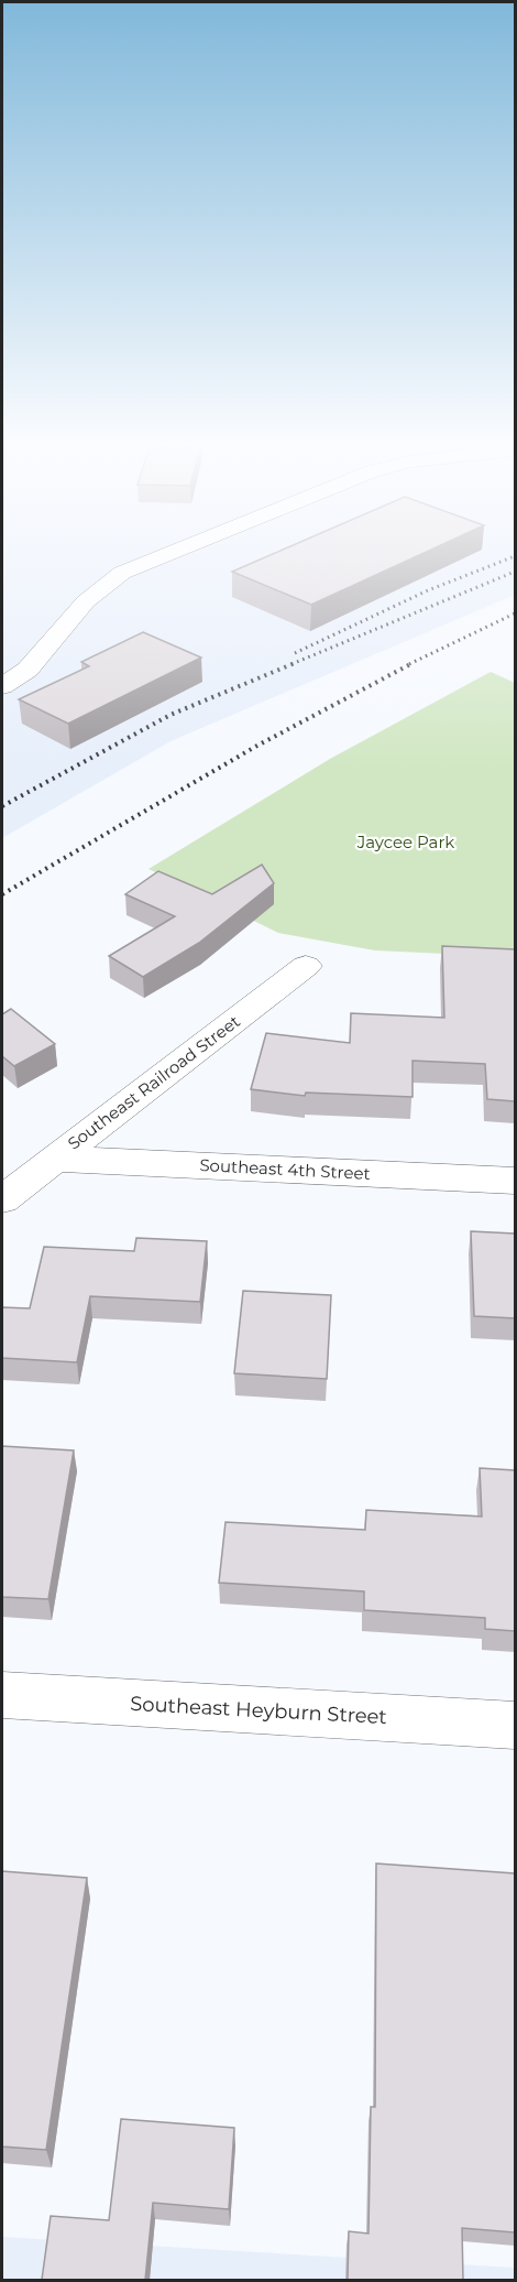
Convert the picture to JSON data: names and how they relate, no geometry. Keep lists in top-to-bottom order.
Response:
{
  "streets": {
    "street": ["Southeast Railroad Street", "Southeast 4th Street", "Southeast Heyburn Street"]
  },
  "crossings": [
    ["Southeast Railroad Street", "Southeast 4th Street"]
  ],
  "parks": ["Jaycee Park"]
}
